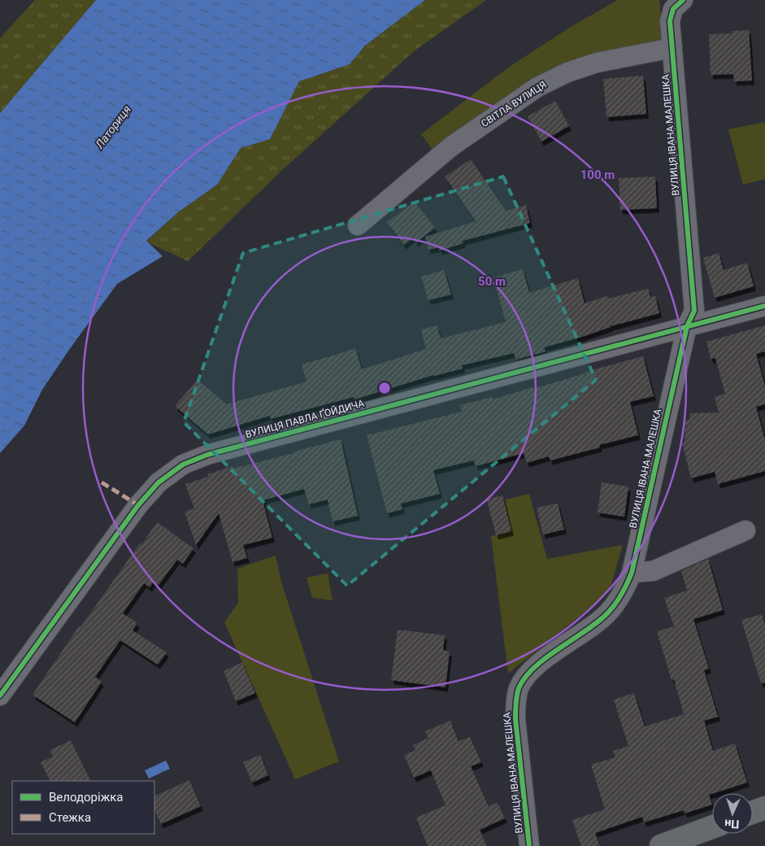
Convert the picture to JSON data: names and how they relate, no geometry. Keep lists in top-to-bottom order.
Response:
{
  "streets": {
    "street": ["СВІТЛА ВУЛИЦЯ", "ВУЛИЦЯ ІВАНА МАЛЕШКА", "ВУЛИЦЯ ПАВЛА ҐОЙДИЧА"]
  },
  "crossings": [
    ["СВІТЛА ВУЛИЦЯ", "ВУЛИЦЯ ІВАНА МАЛЕШКА"],
    ["ВУЛИЦЯ ІВАНА МАЛЕШКА", "ВУЛИЦЯ ПАВЛА ҐОЙДИЧА"]
  ],
  "water": ["Латориця"],
  "legend": ["Велодоріжка", "Стежка"],
  "north": "bottom",
  "rings": ["100 m", "50 m"]
}
